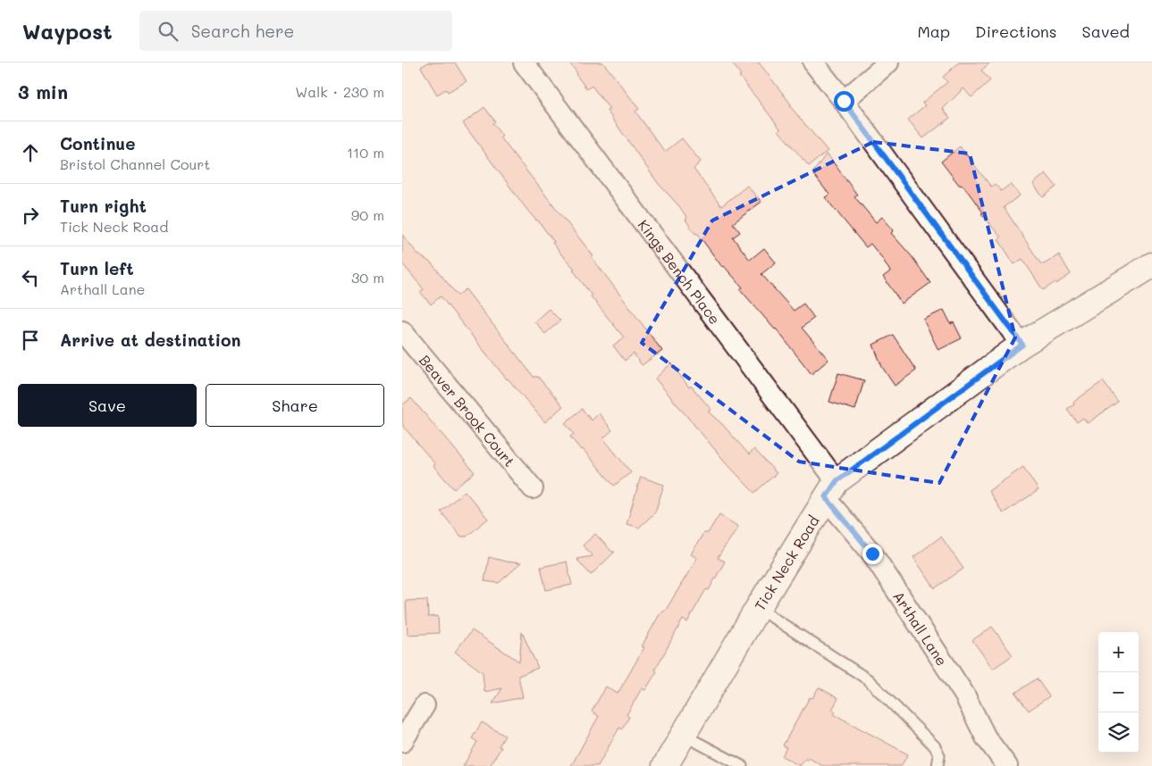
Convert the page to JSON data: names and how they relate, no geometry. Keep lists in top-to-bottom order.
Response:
{
  "streets": {
    "street": [
      "Kings Bench Place",
      "Beaver Brook Court",
      "Tick Neck Road",
      "Arthall Lane"
    ]
  },
  "crossings": [
    ["Kings Bench Place", "Tick Neck Road"],
    ["Kings Bench Place", "Arthall Lane"],
    ["Tick Neck Road", "Arthall Lane"]
  ],
  "page": {
    "header": "Waypost",
    "search": "Search here",
    "nav": ["Map", "Directions", "Saved"],
    "heading": ["3 min", "Walk · 230 m"],
    "list": [
      ["Continue", "Bristol Channel Court", "110 m"],
      ["Turn right", "Tick Neck Road", "90 m"],
      ["Turn left", "Arthall Lane", "30 m"],
      "Arrive at destination"
    ],
    "buttons": ["Save", "Share"],
    "map_buttons": ["+", "−"]
  }
}
